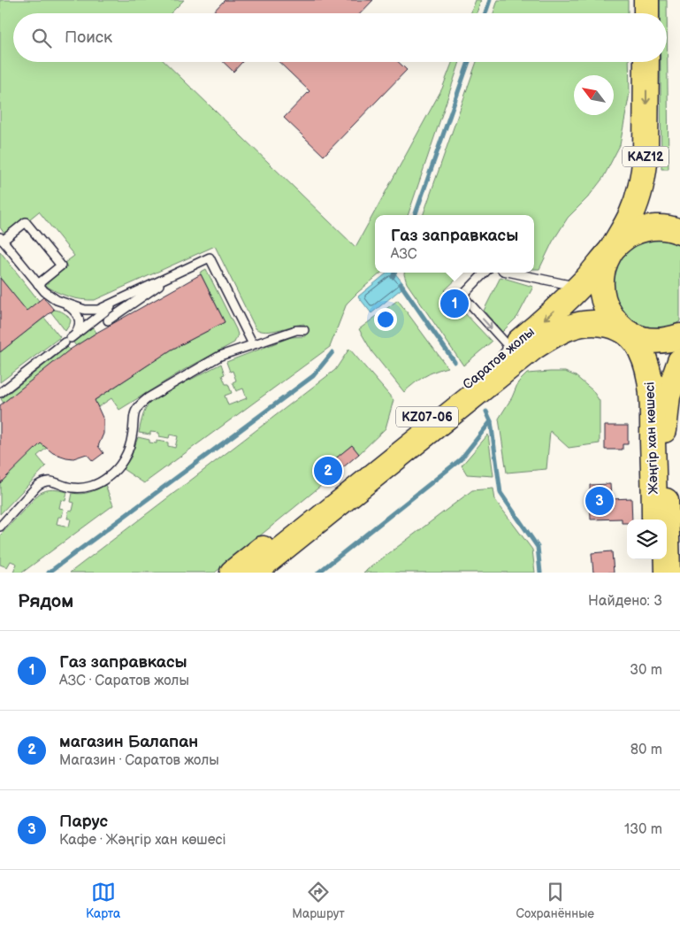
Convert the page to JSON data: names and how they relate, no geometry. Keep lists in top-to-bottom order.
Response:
{
  "streets": {
    "main road": [
      "KAZ12",
      "Саратов жолы",
      "KZ07-06",
      "Жәңгір хан көшесі"
    ]
  },
  "crossings": [
    ["Саратов жолы", "Жәңгір хан көшесі"]
  ],
  "north": "top left",
  "page": {
    "search": "Поиск",
    "popup": ["Газ заправкасы", "АЗС"],
    "pins": ["1", "2", "3"],
    "heading": ["Рядом", "Найдено: 3"],
    "list": [
      {
        "mark": "1",
        "name": "Газ заправкасы",
        "note": "АЗС · Саратов жолы",
        "value": "30 m"
      },
      {
        "mark": "2",
        "name": "магазин Балапан",
        "note": "Магазин · Саратов жолы",
        "value": "80 m"
      },
      {
        "mark": "3",
        "name": "Парус",
        "note": "Кафе · Жәңгір хан көшесі",
        "value": "130 m"
      }
    ],
    "nav": ["Карта", "Маршрут", "Сохранённые"]
  }
}
